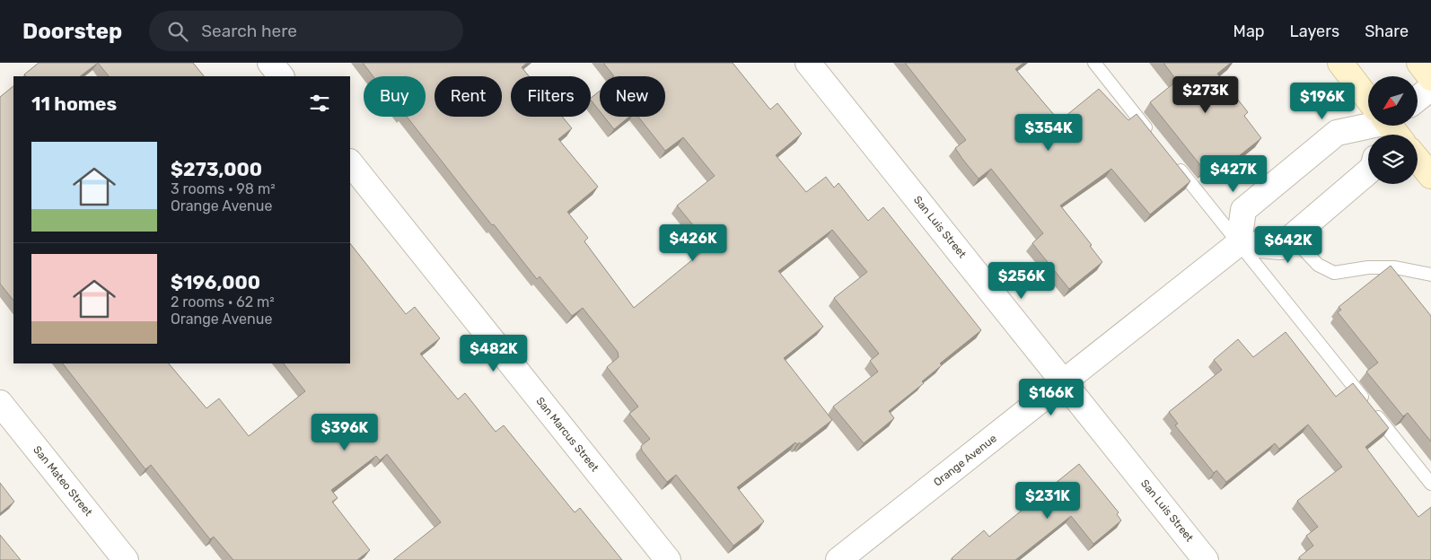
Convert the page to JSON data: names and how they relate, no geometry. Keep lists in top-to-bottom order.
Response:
{
  "streets": {
    "street": [
      "San Luis Street",
      "San Marcus Street",
      "Orange Avenue",
      "San Mateo Street"
    ]
  },
  "crossings": [
    ["San Luis Street", "Orange Avenue"]
  ],
  "north": "bottom left",
  "page": {
    "header": "Doorstep",
    "search": "Search here",
    "nav": ["Map", "Layers", "Share"],
    "price": [
      "$273K",
      "$196K",
      "$354K",
      "$427K",
      "$426K",
      "$642K",
      "$256K",
      "$482K",
      "$166K",
      "$396K",
      "$231K"
    ],
    "chip": [
      "Buy",
      "Rent",
      "Filters",
      "New"
    ],
    "heading": "11 homes",
    "list": [
      {
        "name": "$273,000",
        "note": "3 rooms · 98 m² · Orange Avenue"
      },
      {
        "name": "$196,000",
        "note": "2 rooms · 62 m² · Orange Avenue"
      }
    ]
  }
}
